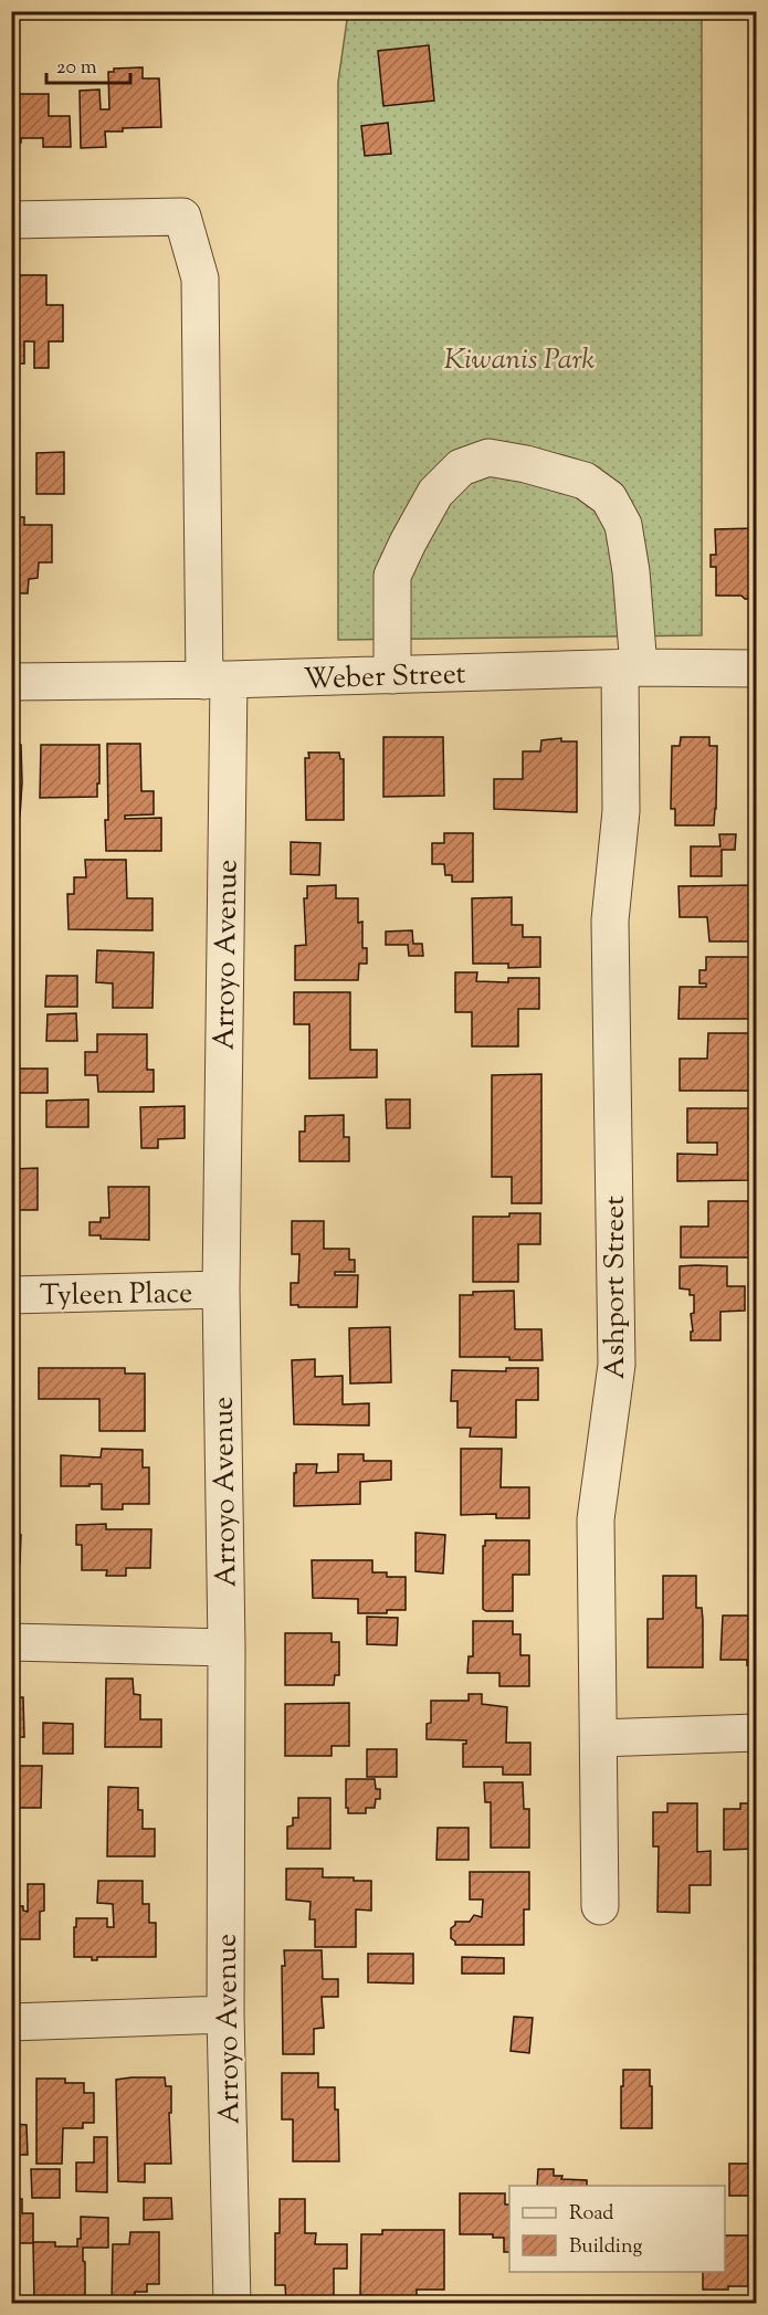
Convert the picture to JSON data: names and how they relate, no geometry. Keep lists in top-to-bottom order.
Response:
{
  "streets": {
    "street": [
      "Weber Street",
      "Arroyo Avenue",
      "Ashport Street",
      "Tyleen Place"
    ]
  },
  "crossings": [
    ["Weber Street", "Arroyo Avenue"],
    ["Weber Street", "Ashport Street"],
    ["Arroyo Avenue", "Tyleen Place"]
  ],
  "parks": ["Kiwanis Park"],
  "legend": ["Road", "Building"],
  "scale_bar": "20 m"
}
